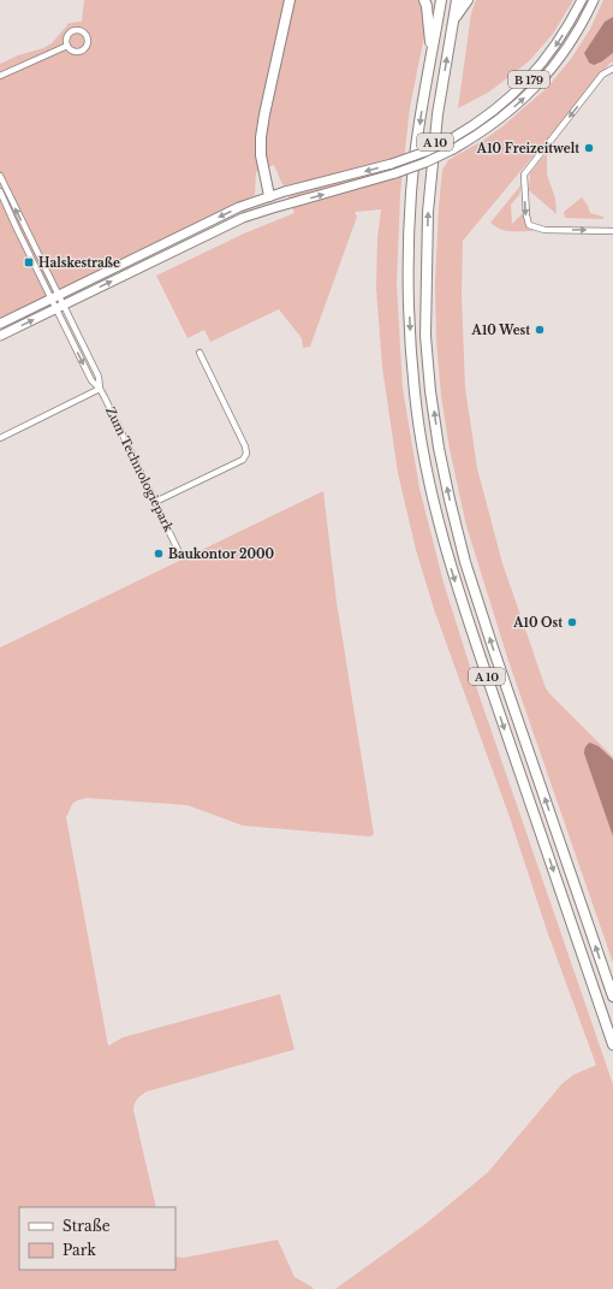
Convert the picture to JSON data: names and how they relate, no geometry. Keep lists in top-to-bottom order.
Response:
{
  "streets": {
    "highway": ["A 10"],
    "main road": ["B 179"],
    "street": ["Zum Technologiepark"]
  },
  "crossings": [
    ["B 179", "Zum Technologiepark"]
  ],
  "places": {
    "other": [
      "A10 Freizeitwelt",
      "A10 West",
      "Baukontor 2000",
      "A10 Ost"
    ],
    "transit": ["Halskestraße"]
  },
  "legend": ["Straße", "Park"]
}
